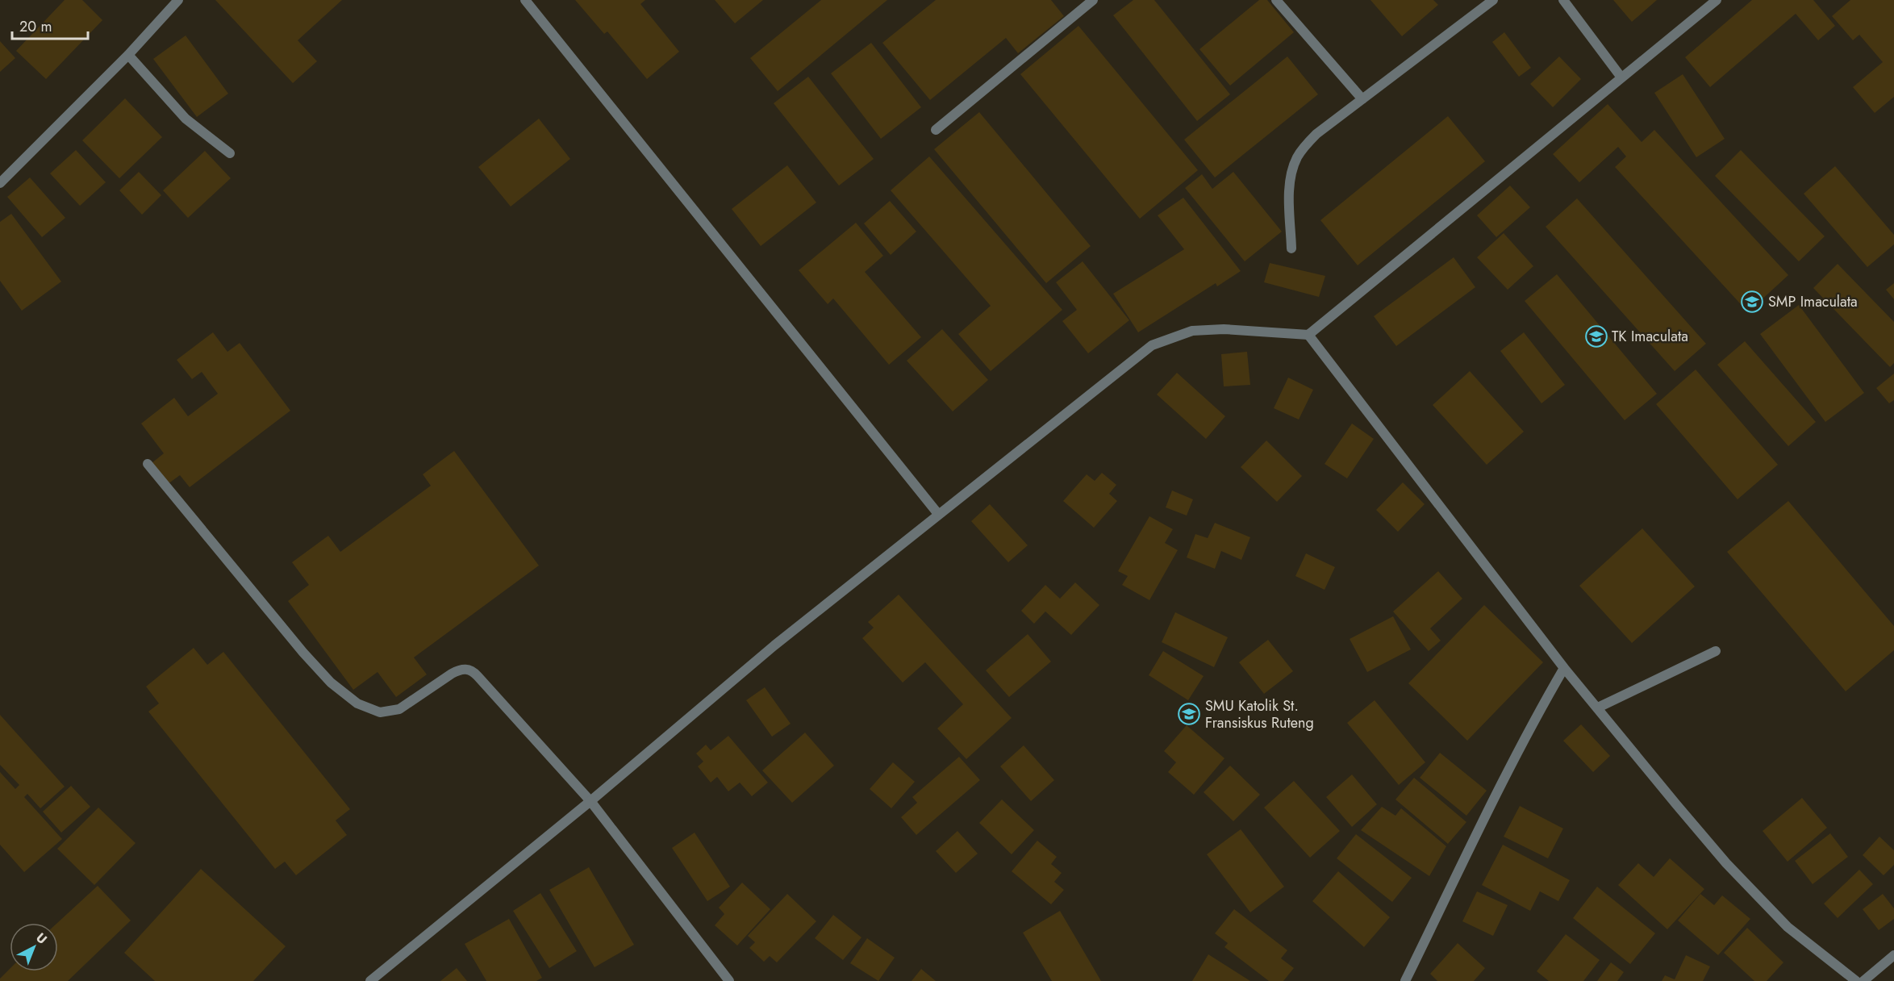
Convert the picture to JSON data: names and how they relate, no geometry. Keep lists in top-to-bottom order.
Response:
{
  "places": {
    "school or university": ["SMP Imaculata", "TK Imaculata", "SMU Katolik St. Fransiskus Ruteng"]
  },
  "scale_bar": "20 m",
  "north": "top right"
}
